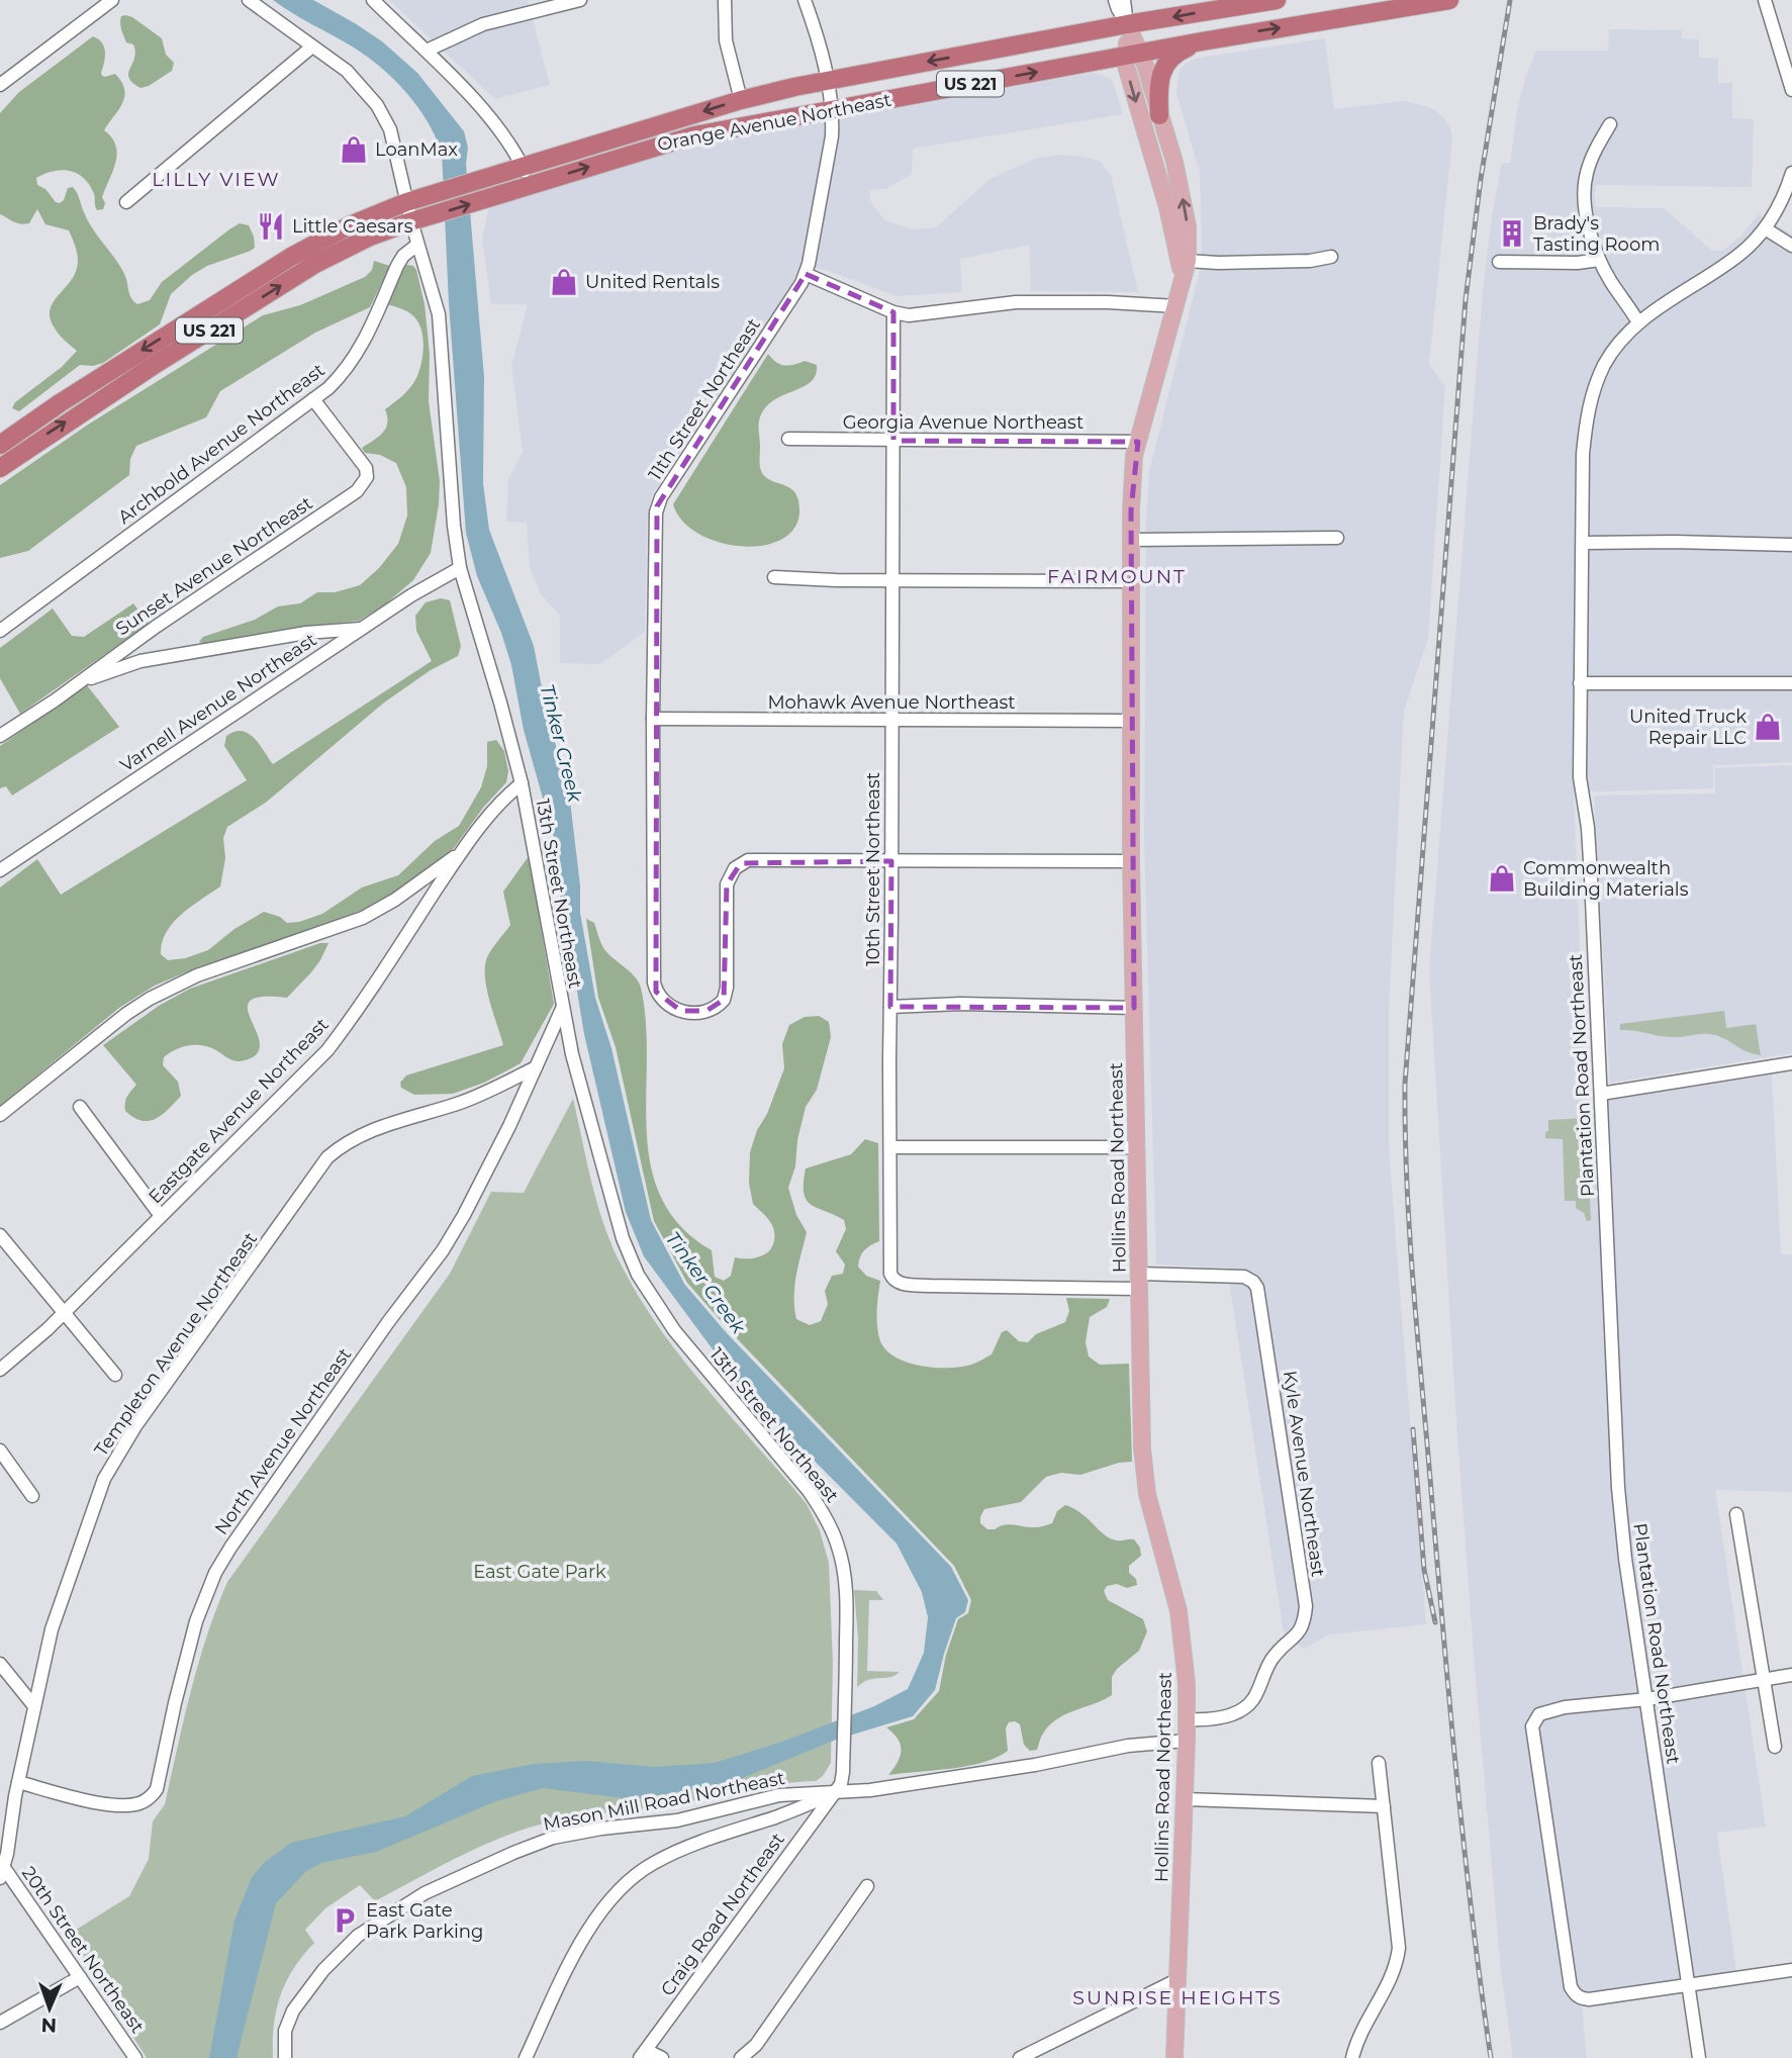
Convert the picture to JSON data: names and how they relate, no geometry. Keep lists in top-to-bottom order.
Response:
{
  "streets": {
    "highway": ["US 221", "Orange Avenue Northeast"],
    "main road": ["Hollins Road Northeast"],
    "street": [
      "11th Street Northeast",
      "Georgia Avenue Northeast",
      "Archbold Avenue Northeast",
      "Sunset Avenue Northeast",
      "Varnell Avenue Northeast",
      "Mohawk Avenue Northeast",
      "10th Street Northeast",
      "13th Street Northeast",
      "Plantation Road Northeast",
      "Eastgate Avenue Northeast",
      "Templeton Avenue Northeast",
      "North Avenue Northeast",
      "Kyle Avenue Northeast",
      "Mason Mill Road Northeast",
      "Craig Road Northeast",
      "20th Street Northeast"
    ]
  },
  "crossings": [
    ["Orange Avenue Northeast", "11th Street Northeast"],
    ["Orange Avenue Northeast", "13th Street Northeast"],
    ["Orange Avenue Northeast", "Hollins Road Northeast"],
    ["11th Street Northeast", "Mohawk Avenue Northeast"],
    ["11th Street Northeast", "10th Street Northeast"],
    ["Georgia Avenue Northeast", "10th Street Northeast"],
    ["Georgia Avenue Northeast", "Hollins Road Northeast"],
    ["Archbold Avenue Northeast", "Sunset Avenue Northeast"],
    ["Archbold Avenue Northeast", "13th Street Northeast"],
    ["Varnell Avenue Northeast", "13th Street Northeast"],
    ["Mohawk Avenue Northeast", "10th Street Northeast"],
    ["Mohawk Avenue Northeast", "Hollins Road Northeast"],
    ["10th Street Northeast", "Kyle Avenue Northeast"],
    ["13th Street Northeast", "Eastgate Avenue Northeast"],
    ["13th Street Northeast", "North Avenue Northeast"],
    ["13th Street Northeast", "Mason Mill Road Northeast"],
    ["13th Street Northeast", "Craig Road Northeast"],
    ["Hollins Road Northeast", "Kyle Avenue Northeast"],
    ["Hollins Road Northeast", "Mason Mill Road Northeast"],
    ["Templeton Avenue Northeast", "North Avenue Northeast"],
    ["Templeton Avenue Northeast", "20th Street Northeast"],
    ["Mason Mill Road Northeast", "Craig Road Northeast"]
  ],
  "districts": ["LILLY VIEW", "FAIRMOUNT", "SUNRISE HEIGHTS"],
  "water": ["Tinker Creek"],
  "parks": ["East Gate Park"],
  "places": {
    "shop": [
      "LoanMax",
      "United Rentals",
      "United Truck Repair LLC",
      "Commonwealth Building Materials"
    ],
    "restaurant": ["Little Caesars"],
    "building": ["Brady's Tasting Room"],
    "parking": ["East Gate Park Parking"]
  },
  "north": "bottom"
}
